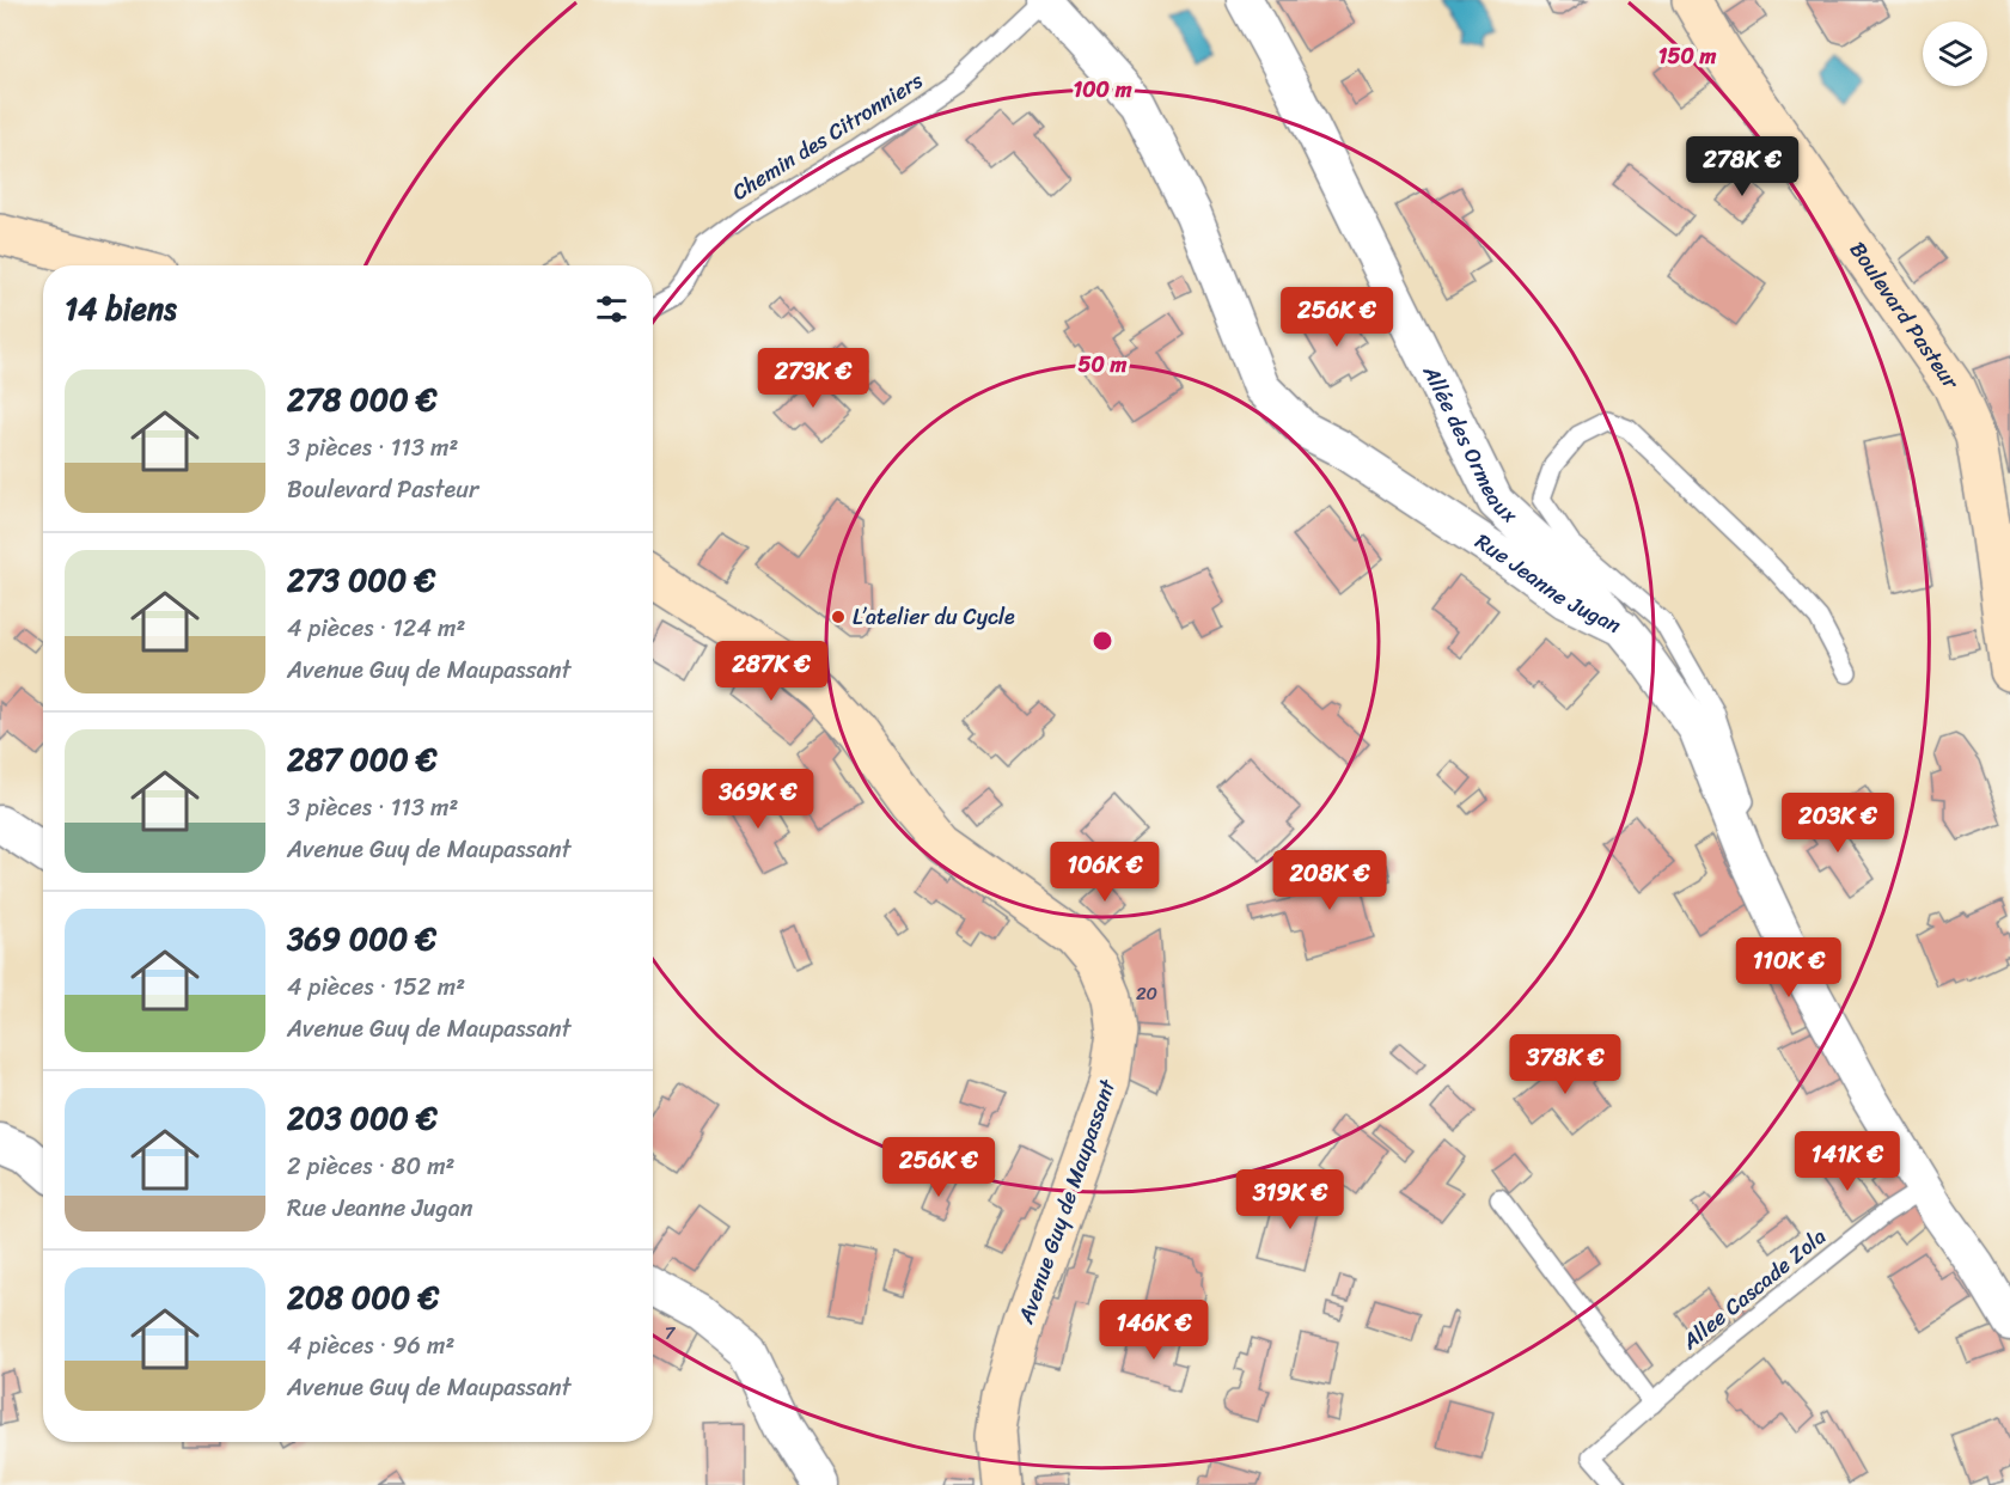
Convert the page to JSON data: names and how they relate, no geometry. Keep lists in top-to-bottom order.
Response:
{
  "streets": {
    "main road": ["Boulevard Pasteur", "Avenue Guy de Maupassant"],
    "street": ["Allée des Ormeaux", "Rue Jeanne Jugan"],
    "lane": ["Chemin des Citronniers", "Allee Cascade Zola"]
  },
  "crossings": [
    ["Chemin des Citronniers", "Rue Jeanne Jugan"],
    ["Allée des Ormeaux", "Rue Jeanne Jugan"],
    ["Rue Jeanne Jugan", "Allee Cascade Zola"]
  ],
  "places": ["L’atelier du Cycle"],
  "house_numbers": ["20", "7"],
  "page": {
    "price": [
      "278K €",
      "256K €",
      "273K €",
      "287K €",
      "369K €",
      "203K €",
      "106K €",
      "208K €",
      "110K €",
      "378K €",
      "141K €",
      "256K €",
      "319K €",
      "146K €"
    ],
    "heading": "14 biens",
    "list": [
      {
        "name": "278 000 €",
        "note": "3 pièces · 113 m² · Boulevard Pasteur"
      },
      {
        "name": "273 000 €",
        "note": "4 pièces · 124 m² · Avenue Guy de Maupassant"
      },
      {
        "name": "287 000 €",
        "note": "3 pièces · 113 m² · Avenue Guy de Maupassant"
      },
      {
        "name": "369 000 €",
        "note": "4 pièces · 152 m² · Avenue Guy de Maupassant"
      },
      {
        "name": "203 000 €",
        "note": "2 pièces · 80 m² · Rue Jeanne Jugan"
      },
      {
        "name": "208 000 €",
        "note": "4 pièces · 96 m² · Avenue Guy de Maupassant"
      }
    ]
  },
  "rings": ["150 m", "100 m", "50 m"]
}
